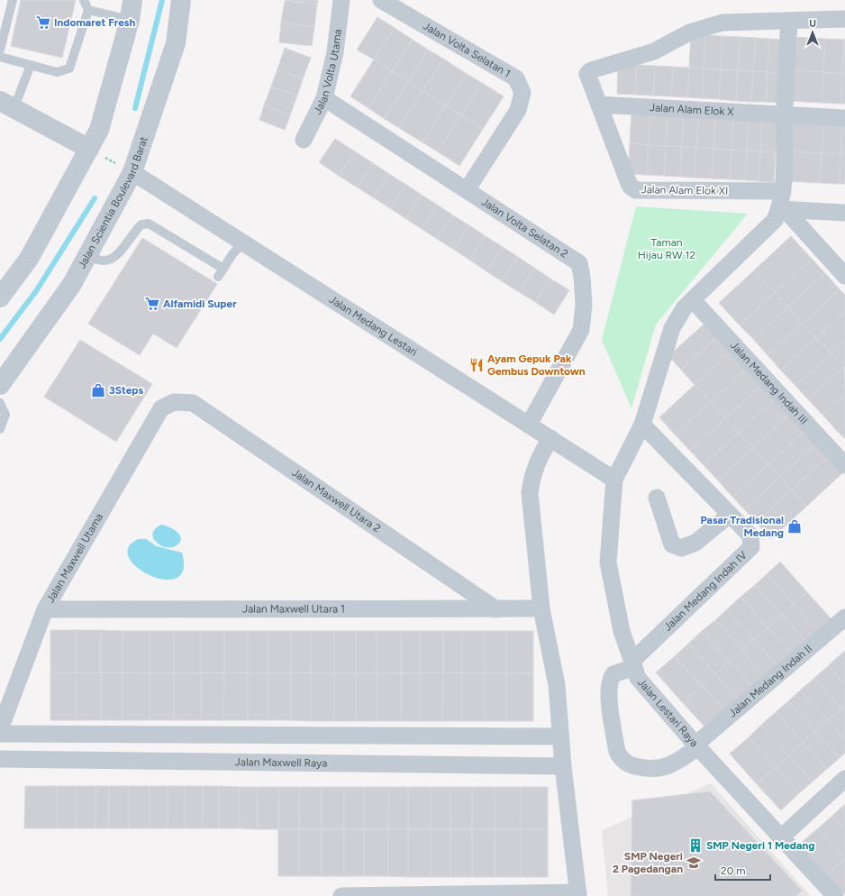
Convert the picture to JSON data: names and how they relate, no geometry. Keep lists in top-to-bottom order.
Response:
{
  "streets": {
    "street": [
      "Jalan Volta Selatan 1",
      "Jalan Volta Utama",
      "Jalan Alam Elok X",
      "Jalan Alam Elok XI",
      "Jalan Scientia Boulevard Barat",
      "Jalan Volta Selatan 2",
      "Jalan Medang Lestari",
      "Jalan Medang Indah III",
      "Jalan Maxwell Utara 2",
      "Jalan Maxwell Utama",
      "Jalan Medang Indah IV",
      "Jalan Maxwell Utara 1",
      "Jalan Medang Indah II",
      "Jalan Lestari Raya",
      "Jalan Maxwell Raya"
    ]
  },
  "crossings": [
    ["Jalan Volta Selatan 1", "Jalan Volta Selatan 2"],
    ["Jalan Volta Utama", "Jalan Volta Selatan 2"],
    ["Jalan Alam Elok X", "Jalan Alam Elok XI"],
    ["Jalan Scientia Boulevard Barat", "Jalan Medang Lestari"],
    ["Jalan Volta Selatan 2", "Jalan Medang Lestari"],
    ["Jalan Medang Lestari", "Jalan Lestari Raya"],
    ["Jalan Maxwell Utara 2", "Jalan Maxwell Utama"],
    ["Jalan Maxwell Utara 2", "Jalan Maxwell Utara 1"],
    ["Jalan Maxwell Utama", "Jalan Maxwell Utara 1"],
    ["Jalan Medang Indah IV", "Jalan Medang Indah II"],
    ["Jalan Medang Indah IV", "Jalan Lestari Raya"],
    ["Jalan Medang Indah II", "Jalan Lestari Raya"]
  ],
  "parks": ["Taman Hijau RW 12"],
  "places": {
    "supermarket": ["Indomaret Fresh", "Alfamidi Super"],
    "restaurant": ["Ayam Gepuk Pak Gembus Downtown"],
    "shop": ["3Steps", "Pasar Tradisional Medang"],
    "building": ["SMP Negeri 1 Medang"],
    "school or university": ["SMP Negeri 2 Pagedangan"]
  },
  "scale_bar": "20 m",
  "north": "top"
}
